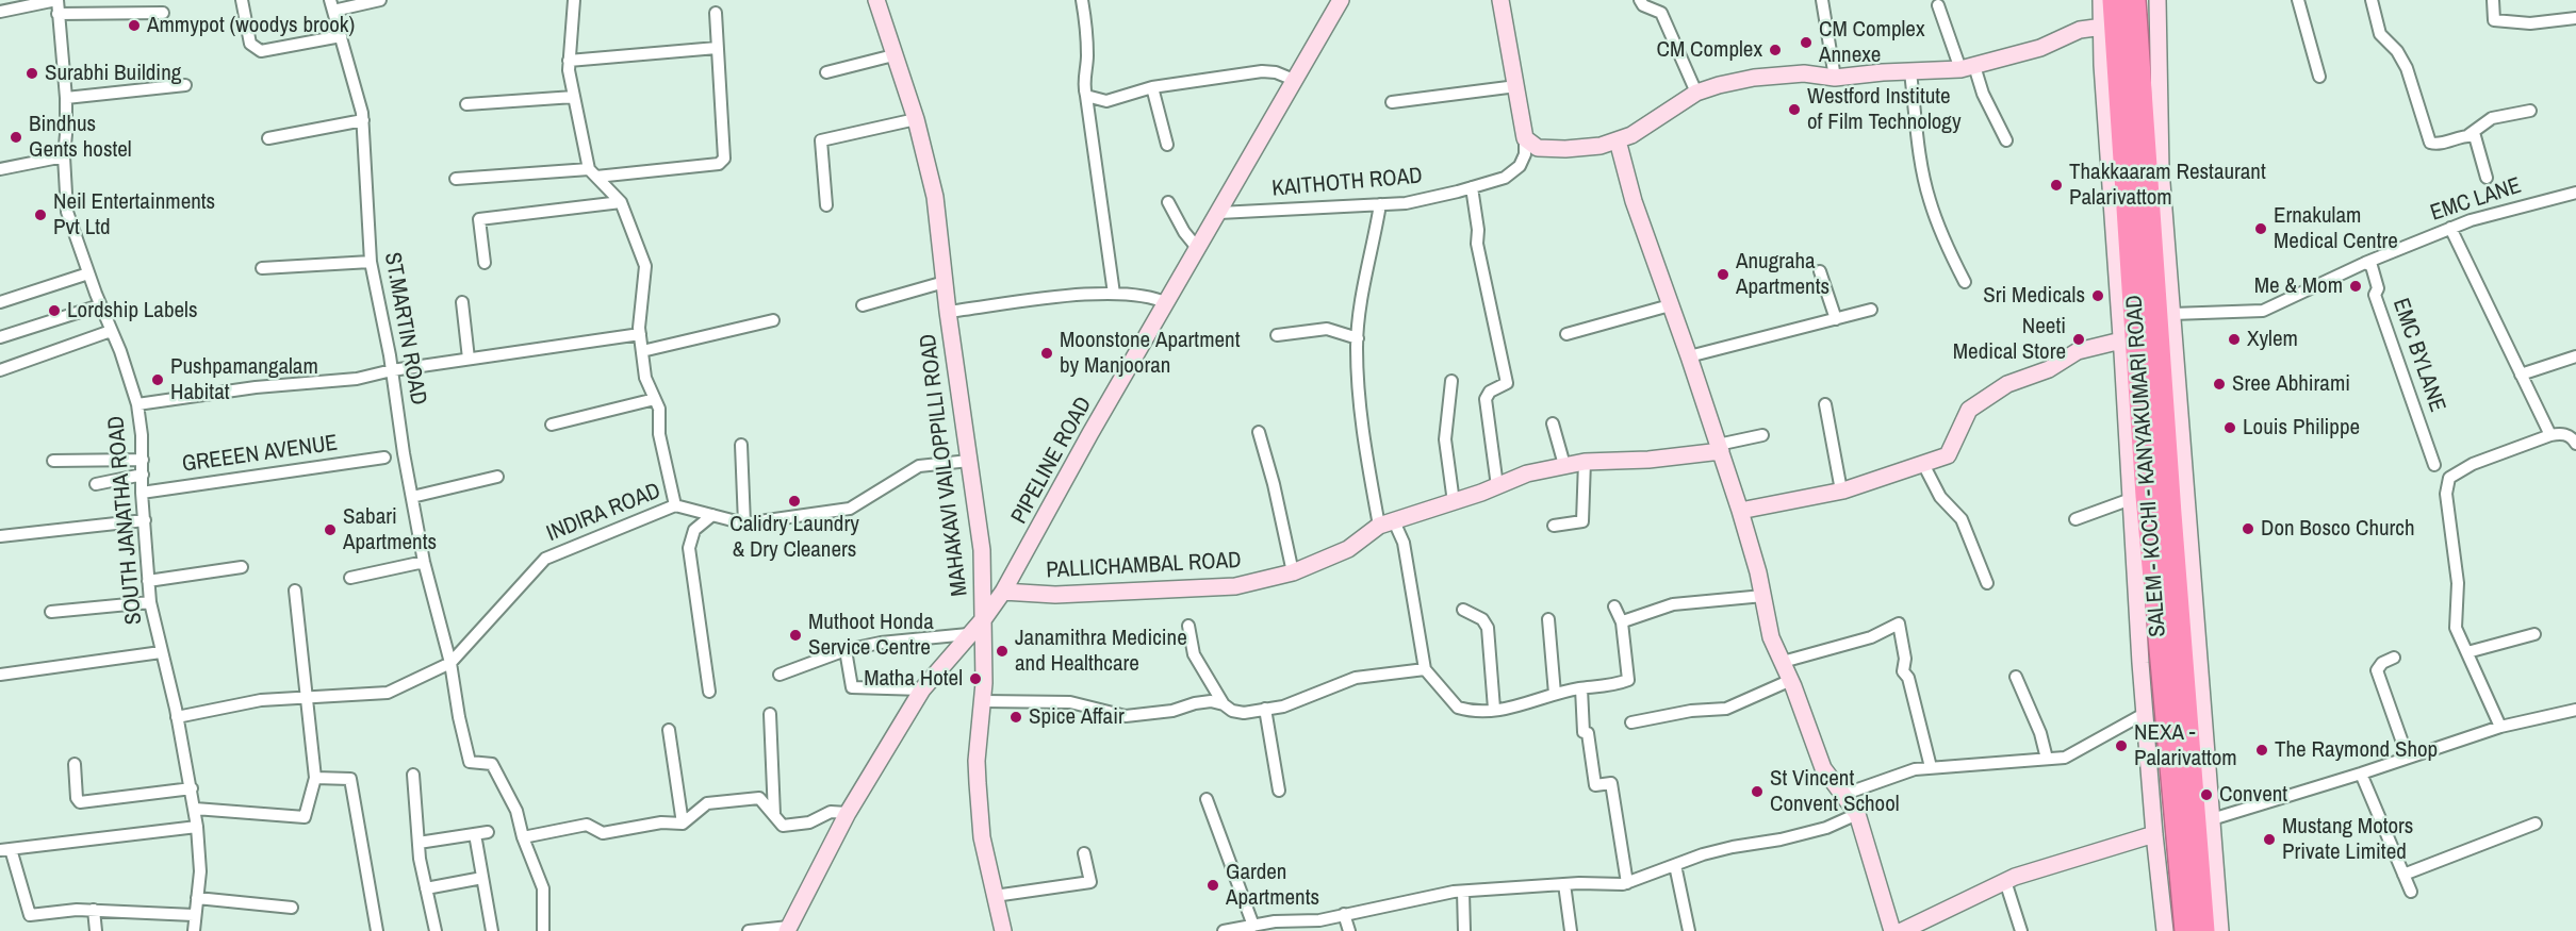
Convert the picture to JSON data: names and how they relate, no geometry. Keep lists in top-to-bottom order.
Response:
{
  "streets": {
    "highway": ["SALEM - KOCHI - KANYAKUMARI ROAD"],
    "street": [
      "KAITHOTH ROAD",
      "EMC LANE",
      "ST.MARTIN ROAD",
      "EMC BYLANE",
      "GREEEN AVENUE",
      "PIPELINE ROAD",
      "MAHAKAVI VAILOPPILLI ROAD",
      "INDIRA ROAD",
      "SOUTH JANATHA ROAD",
      "PALLICHAMBAL ROAD"
    ]
  },
  "crossings": [
    ["KAITHOTH ROAD", "PIPELINE ROAD"],
    ["EMC LANE", "EMC BYLANE"],
    ["EMC LANE", "SALEM - KOCHI - KANYAKUMARI ROAD"],
    ["ST.MARTIN ROAD", "INDIRA ROAD"],
    ["GREEEN AVENUE", "SOUTH JANATHA ROAD"],
    ["PIPELINE ROAD", "MAHAKAVI VAILOPPILLI ROAD"],
    ["PIPELINE ROAD", "PALLICHAMBAL ROAD"],
    ["MAHAKAVI VAILOPPILLI ROAD", "INDIRA ROAD"],
    ["INDIRA ROAD", "SOUTH JANATHA ROAD"]
  ],
  "places": [
    "Ammypot (woodys brook)",
    "CM Complex Annexe",
    "CM Complex",
    "Surabhi Building",
    "Westford Institute of Film Technology",
    "Bindhus Gents hostel",
    "Thakkaaram Restaurant Palarivattom",
    "Neil Entertainments Pvt Ltd",
    "Ernakulam Medical Centre",
    "Anugraha Apartments",
    "Me & Mom",
    "Sri Medicals",
    "Lordship Labels",
    "Neeti Medical Store",
    "Xylem",
    "Moonstone Apartment by Manjooran",
    "Pushpamangalam Habitat",
    "Sree Abhirami",
    "Louis Philippe",
    "Calidry Laundry & Dry Cleaners",
    "Don Bosco Church",
    "Sabari Apartments",
    "Muthoot Honda Service Centre",
    "Janamithra Medicine and Healthcare",
    "Matha Hotel",
    "Spice Affair",
    "NEXA - Palarivattom",
    "The Raymond Shop",
    "St Vincent Convent School",
    "Convent",
    "Mustang Motors Private Limited",
    "Garden Apartments"
  ]
}
